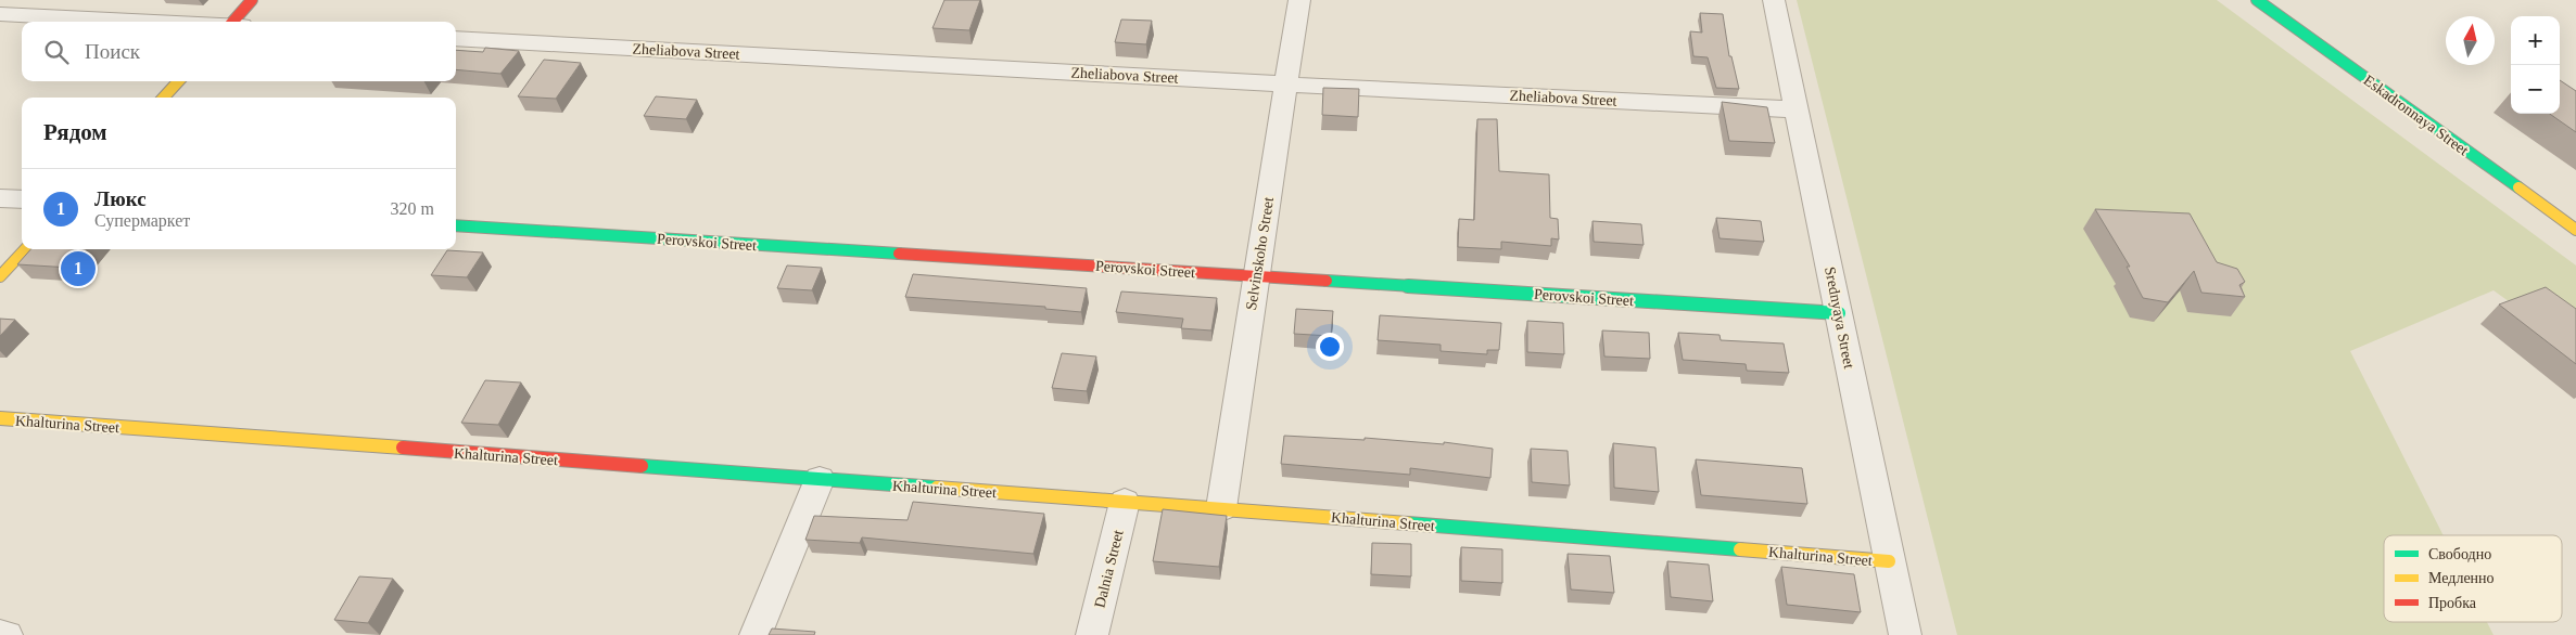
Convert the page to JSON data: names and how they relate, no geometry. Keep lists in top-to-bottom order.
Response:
{
  "streets": {
    "street": [
      "Zheliabova Street",
      "Eskadronnaya Street",
      "Perovskoi Street",
      "Selvinskoho Street",
      "Srednyaya Street",
      "Khalturina Street",
      "Dalnia Street"
    ]
  },
  "crossings": [
    ["Zheliabova Street", "Selvinskoho Street"],
    ["Zheliabova Street", "Srednyaya Street"],
    ["Perovskoi Street", "Selvinskoho Street"],
    ["Perovskoi Street", "Srednyaya Street"],
    ["Selvinskoho Street", "Khalturina Street"],
    ["Srednyaya Street", "Khalturina Street"],
    ["Khalturina Street", "Dalnia Street"]
  ],
  "legend": ["Свободно", "Медленно", "Пробка"],
  "north": "top",
  "page": {
    "map_buttons": ["+", "−"],
    "search": "Поиск",
    "heading": "Рядом",
    "list": [
      {
        "mark": "1",
        "name": "Люкс",
        "note": "Супермаркет",
        "value": "320 m"
      }
    ],
    "pins": "1"
  }
}
